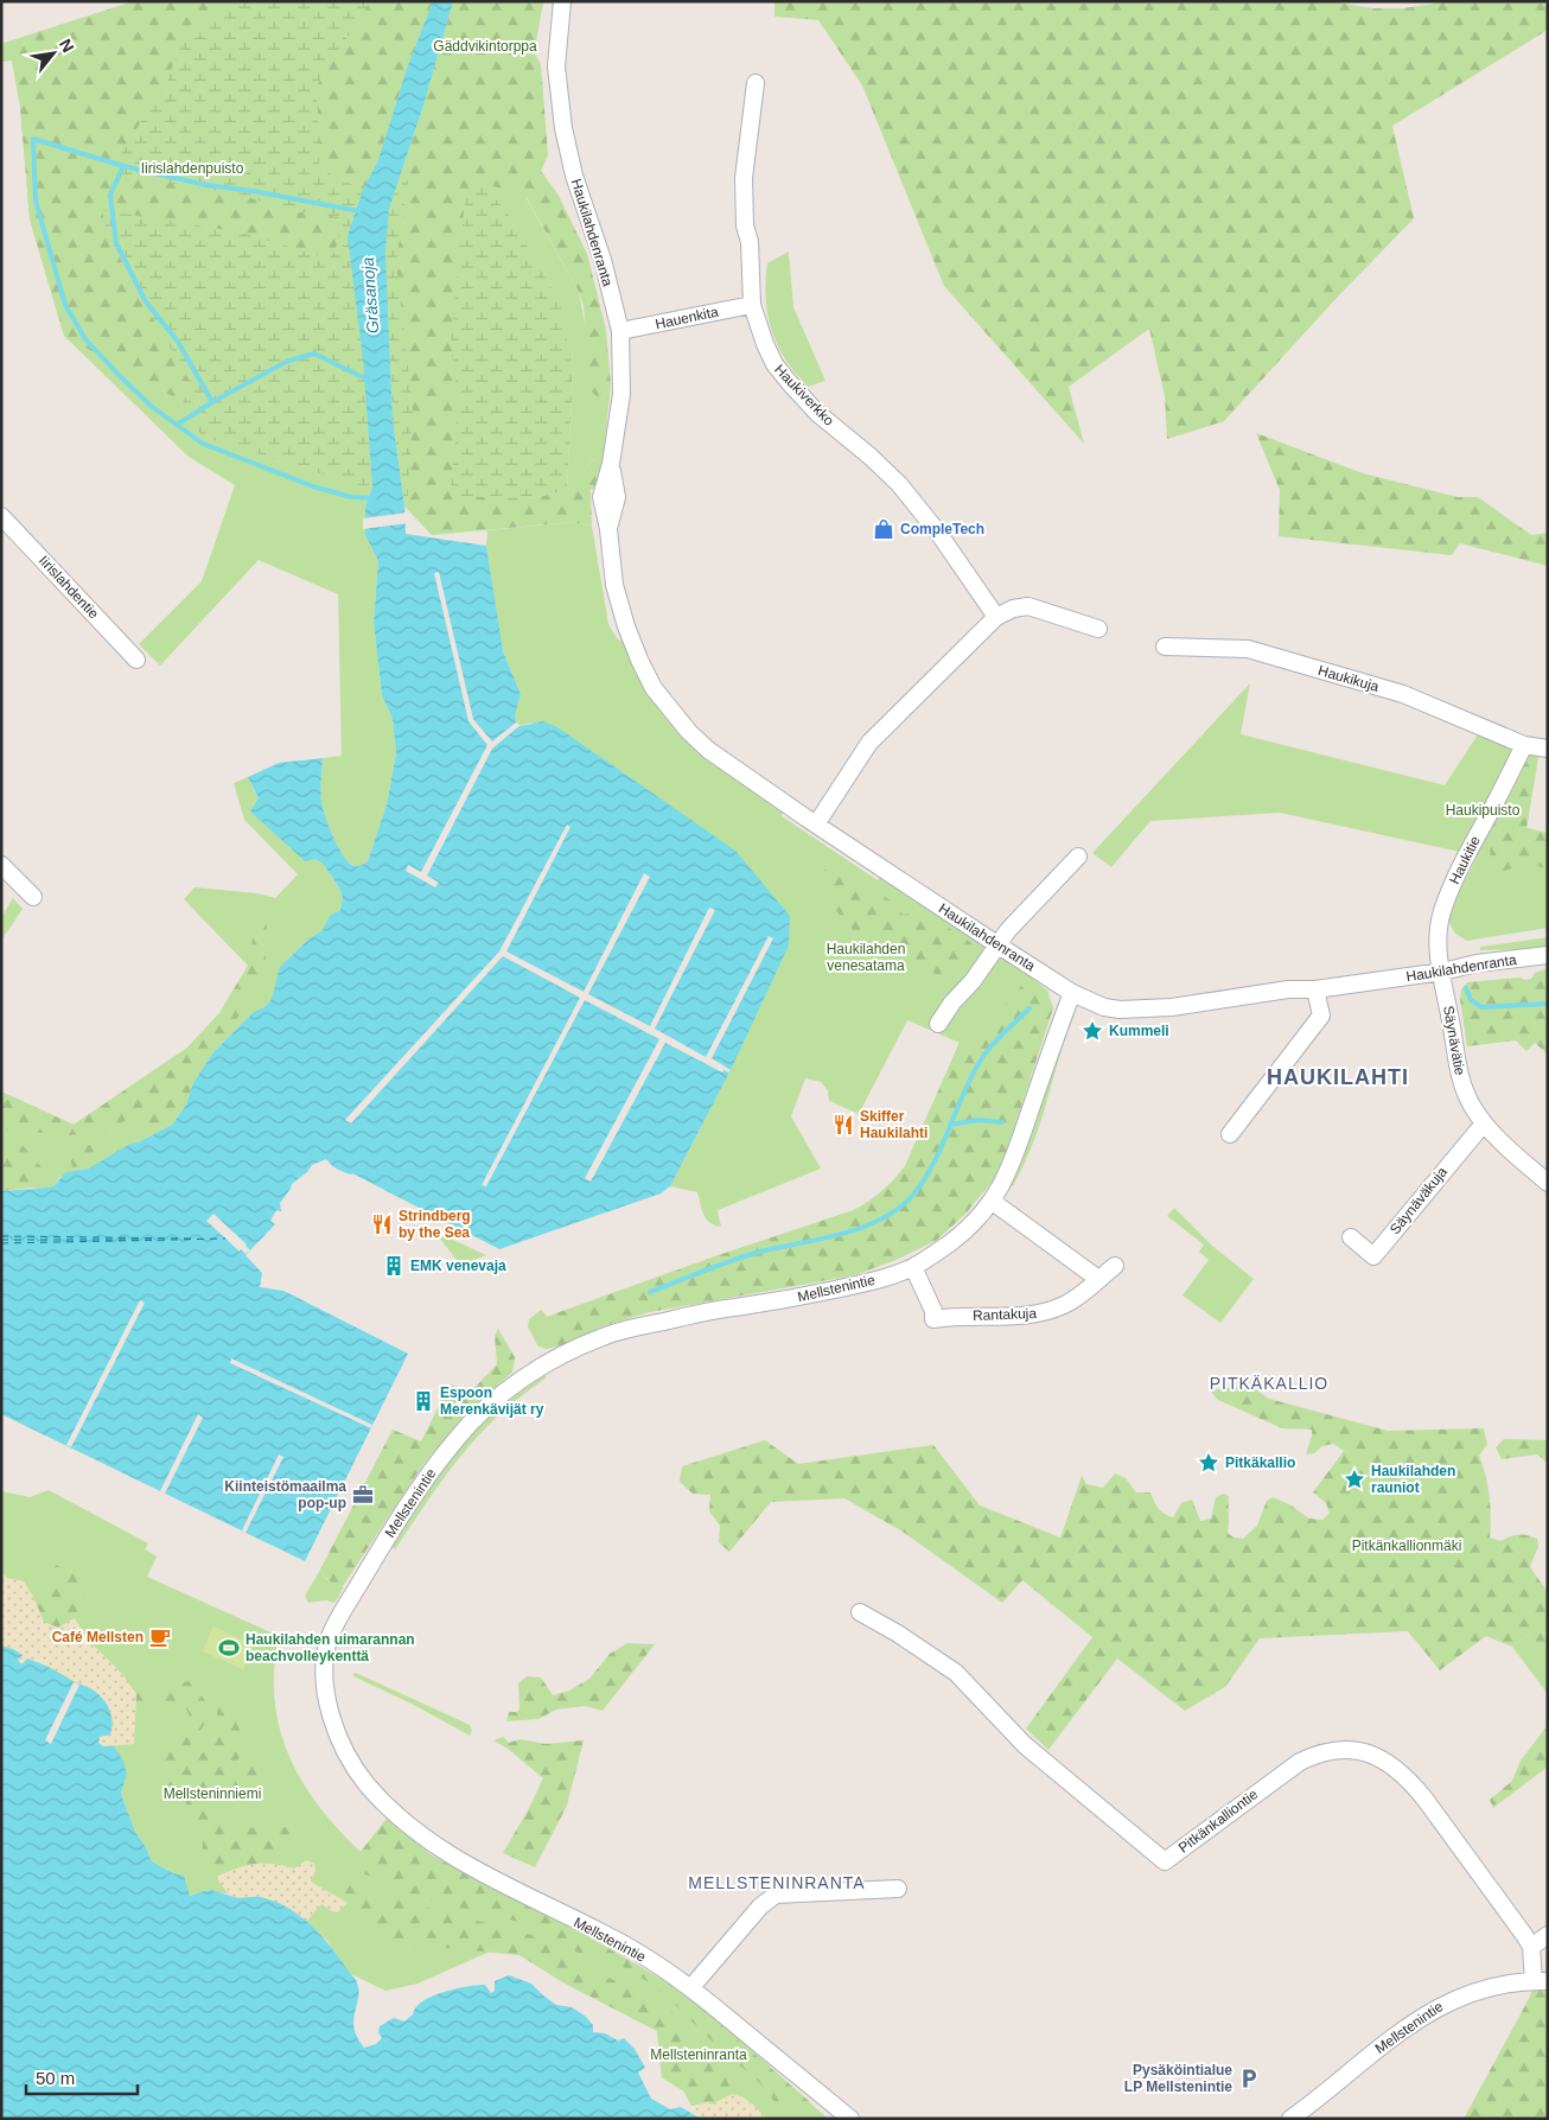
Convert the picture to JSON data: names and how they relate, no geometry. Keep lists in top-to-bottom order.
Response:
{
  "streets": {
    "street": [
      "Haukilahdenranta",
      "Hauenkita",
      "Haukiverkko",
      "Iirislahdentie",
      "Haukikuja",
      "Haukitie",
      "Säynävätie",
      "Säynäväkuja",
      "Mellstenintie",
      "Rantakuja",
      "Pitkänkalliontie"
    ]
  },
  "crossings": [
    ["Haukilahdenranta", "Hauenkita"],
    ["Haukilahdenranta", "Haukitie"],
    ["Haukilahdenranta", "Säynävätie"],
    ["Haukilahdenranta", "Mellstenintie"],
    ["Hauenkita", "Haukiverkko"],
    ["Haukikuja", "Haukitie"],
    ["Haukitie", "Säynävätie"],
    ["Säynävätie", "Säynäväkuja"],
    ["Mellstenintie", "Rantakuja"]
  ],
  "districts": ["HAUKILAHTI", "PITKÄKALLIO", "MELLSTENINRANTA"],
  "water": ["Gräsanoja"],
  "parks": [
    "Gäddvikintorppa",
    "Iirislahdenpuisto",
    "Haukipuisto",
    "Haukilahden venesatama",
    "Pitkänkallionmäki",
    "Mellsteninniemi",
    "Mellsteninranta"
  ],
  "places": {
    "shop": ["CompleTech"],
    "place": ["Kummeli", "Pitkäkallio", "Haukilahden rauniot"],
    "restaurant": ["Skiffer Haukilahti", "Strindberg by the Sea"],
    "building": ["EMK venevaja", "Espoon Merenkävijät ry"],
    "office": ["Kiinteistömaailma pop-up"],
    "cafe": ["Café Mellsten"],
    "sports": ["Haukilahden uimarannan beachvolleykenttä"],
    "parking": ["Pysäköintialue LP Mellstenintie"]
  },
  "scale_bar": "50 m",
  "north": "top right"
}
